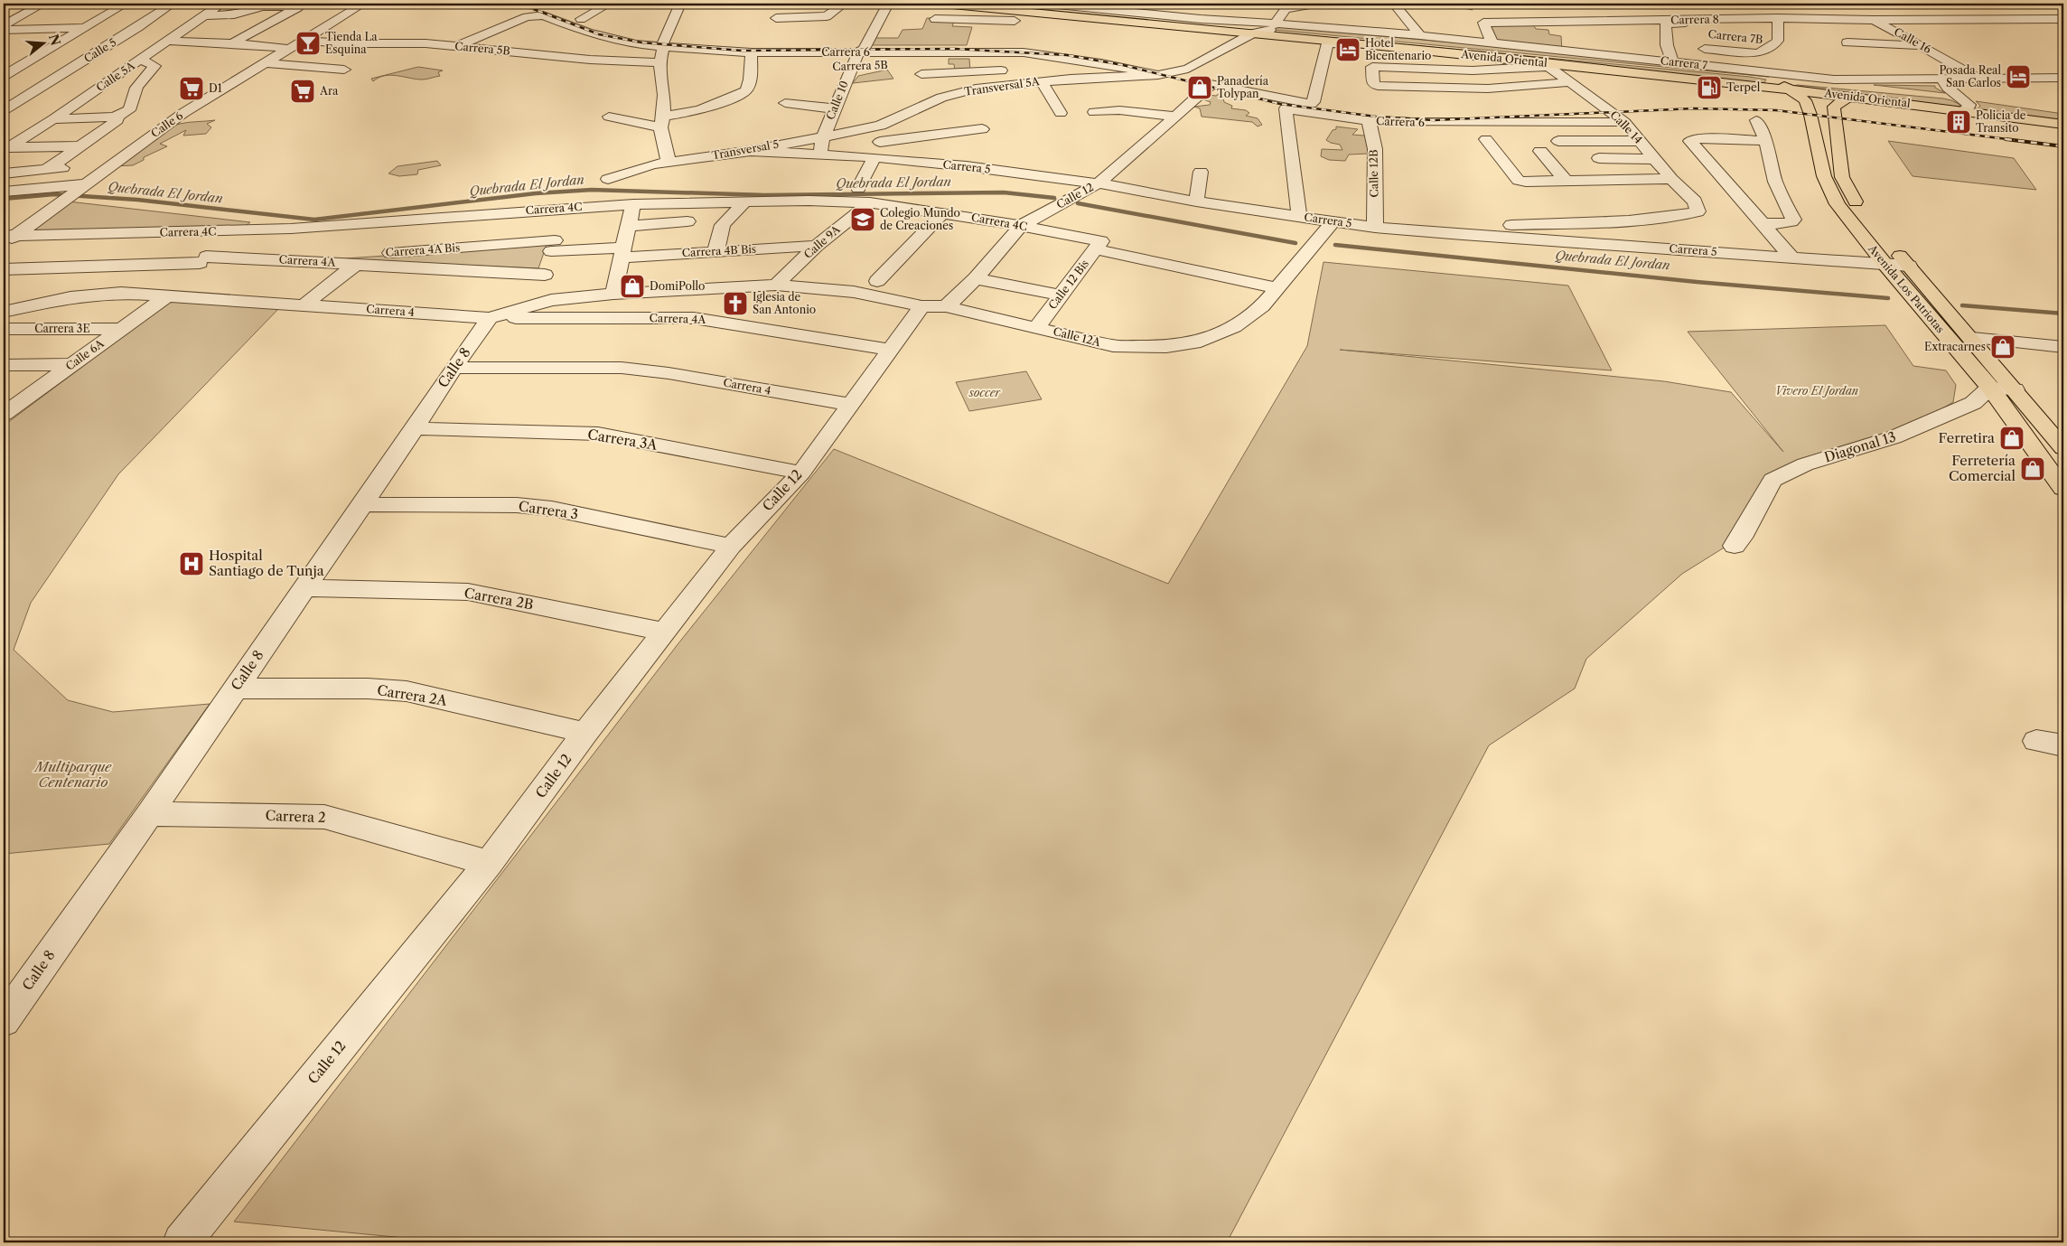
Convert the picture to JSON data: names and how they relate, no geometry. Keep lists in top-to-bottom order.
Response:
{
  "streets": {
    "main road": ["Avenida Oriental", "Avenida Los Patriotas"],
    "street": [
      "Carrera 8",
      "Carrera 7B",
      "Calle 16",
      "Carrera 5B",
      "Calle 5",
      "Carrera 6",
      "Carrera 7",
      "Calle 5A",
      "Transversal 5A",
      "Calle 10",
      "Calle 6",
      "Calle 14",
      "Transversal 5",
      "Carrera 5",
      "Calle 12B",
      "Calle 12",
      "Carrera 4C",
      "Calle 9A",
      "Carrera 4A Bis",
      "Carrera 4B Bis",
      "Carrera 4A",
      "Calle 12 Bis",
      "Carrera 4",
      "Carrera 3E",
      "Calle 12A",
      "Calle 6A",
      "Calle 8",
      "Carrera 3A",
      "Diagonal 13",
      "Carrera 3",
      "Carrera 2B",
      "Carrera 2A",
      "Carrera 2"
    ]
  },
  "crossings": [
    ["Carrera 8", "Carrera 7B"],
    ["Carrera 8", "Calle 16"],
    ["Carrera 8", "Carrera 7"],
    ["Calle 16", "Carrera 7"],
    ["Carrera 5B", "Calle 10"],
    ["Carrera 5B", "Calle 6"],
    ["Carrera 6", "Transversal 5A"],
    ["Carrera 6", "Calle 10"],
    ["Carrera 6", "Calle 14"],
    ["Carrera 6", "Calle 12B"],
    ["Carrera 6", "Calle 12"],
    ["Avenida Oriental", "Carrera 7"],
    ["Avenida Oriental", "Calle 14"],
    ["Avenida Oriental", "Avenida Los Patriotas"],
    ["Carrera 7", "Avenida Los Patriotas"],
    ["Transversal 5A", "Calle 10"],
    ["Transversal 5A", "Transversal 5"],
    ["Calle 10", "Transversal 5"],
    ["Calle 10", "Carrera 5"],
    ["Calle 6", "Carrera 4C"],
    ["Calle 14", "Carrera 5"],
    ["Transversal 5", "Carrera 5"],
    ["Carrera 5", "Calle 12B"],
    ["Carrera 5", "Calle 12"],
    ["Carrera 5", "Avenida Los Patriotas"],
    ["Carrera 5", "Calle 12A"],
    ["Calle 12", "Carrera 4C"],
    ["Calle 12", "Carrera 4A"],
    ["Calle 12", "Carrera 4"],
    ["Calle 12", "Calle 12A"],
    ["Calle 12", "Carrera 3A"],
    ["Calle 12", "Carrera 3"],
    ["Calle 12", "Carrera 2B"],
    ["Calle 12", "Carrera 2A"],
    ["Calle 12", "Carrera 2"],
    ["Carrera 4C", "Calle 9A"],
    ["Carrera 4C", "Calle 12 Bis"],
    ["Carrera 4C", "Calle 12A"],
    ["Carrera 4C", "Calle 6A"],
    ["Calle 9A", "Carrera 4B Bis"],
    ["Calle 9A", "Carrera 4"],
    ["Calle 9A", "Calle 12A"],
    ["Carrera 4A Bis", "Carrera 4A"],
    ["Carrera 4A", "Carrera 4"],
    ["Carrera 4A", "Calle 6A"],
    ["Carrera 4A", "Calle 8"],
    ["Calle 12 Bis", "Calle 12A"],
    ["Avenida Los Patriotas", "Diagonal 13"],
    ["Carrera 4", "Calle 12A"],
    ["Carrera 4", "Calle 6A"],
    ["Carrera 4", "Calle 8"],
    ["Carrera 3E", "Calle 6A"],
    ["Calle 8", "Carrera 3A"],
    ["Calle 8", "Carrera 3"],
    ["Calle 8", "Carrera 2B"],
    ["Calle 8", "Carrera 2A"],
    ["Calle 8", "Carrera 2"]
  ],
  "water": ["Quebrada El Jordan"],
  "parks": ["Vivero El Jordan", "soccer", "Multiparque Centenario"],
  "places": {
    "bar": ["Tienda La Esquina"],
    "hotel": ["Hotel Bicentenario", "Posada Real San Carlos"],
    "shop": [
      "Panadería Tolypan",
      "DomiPollo",
      "Extracarnes",
      "Ferretira",
      "Ferretería Comercial"
    ],
    "fuel station": ["Terpel"],
    "supermarket": ["D1", "Ara"],
    "building": ["Policia de Transito"],
    "school or university": ["Colegio Mundo de Creaciones"],
    "church": ["Iglesia de San Antonio"],
    "hospital": ["Hospital Santiago de Tunja"]
  },
  "north": "right"
}
